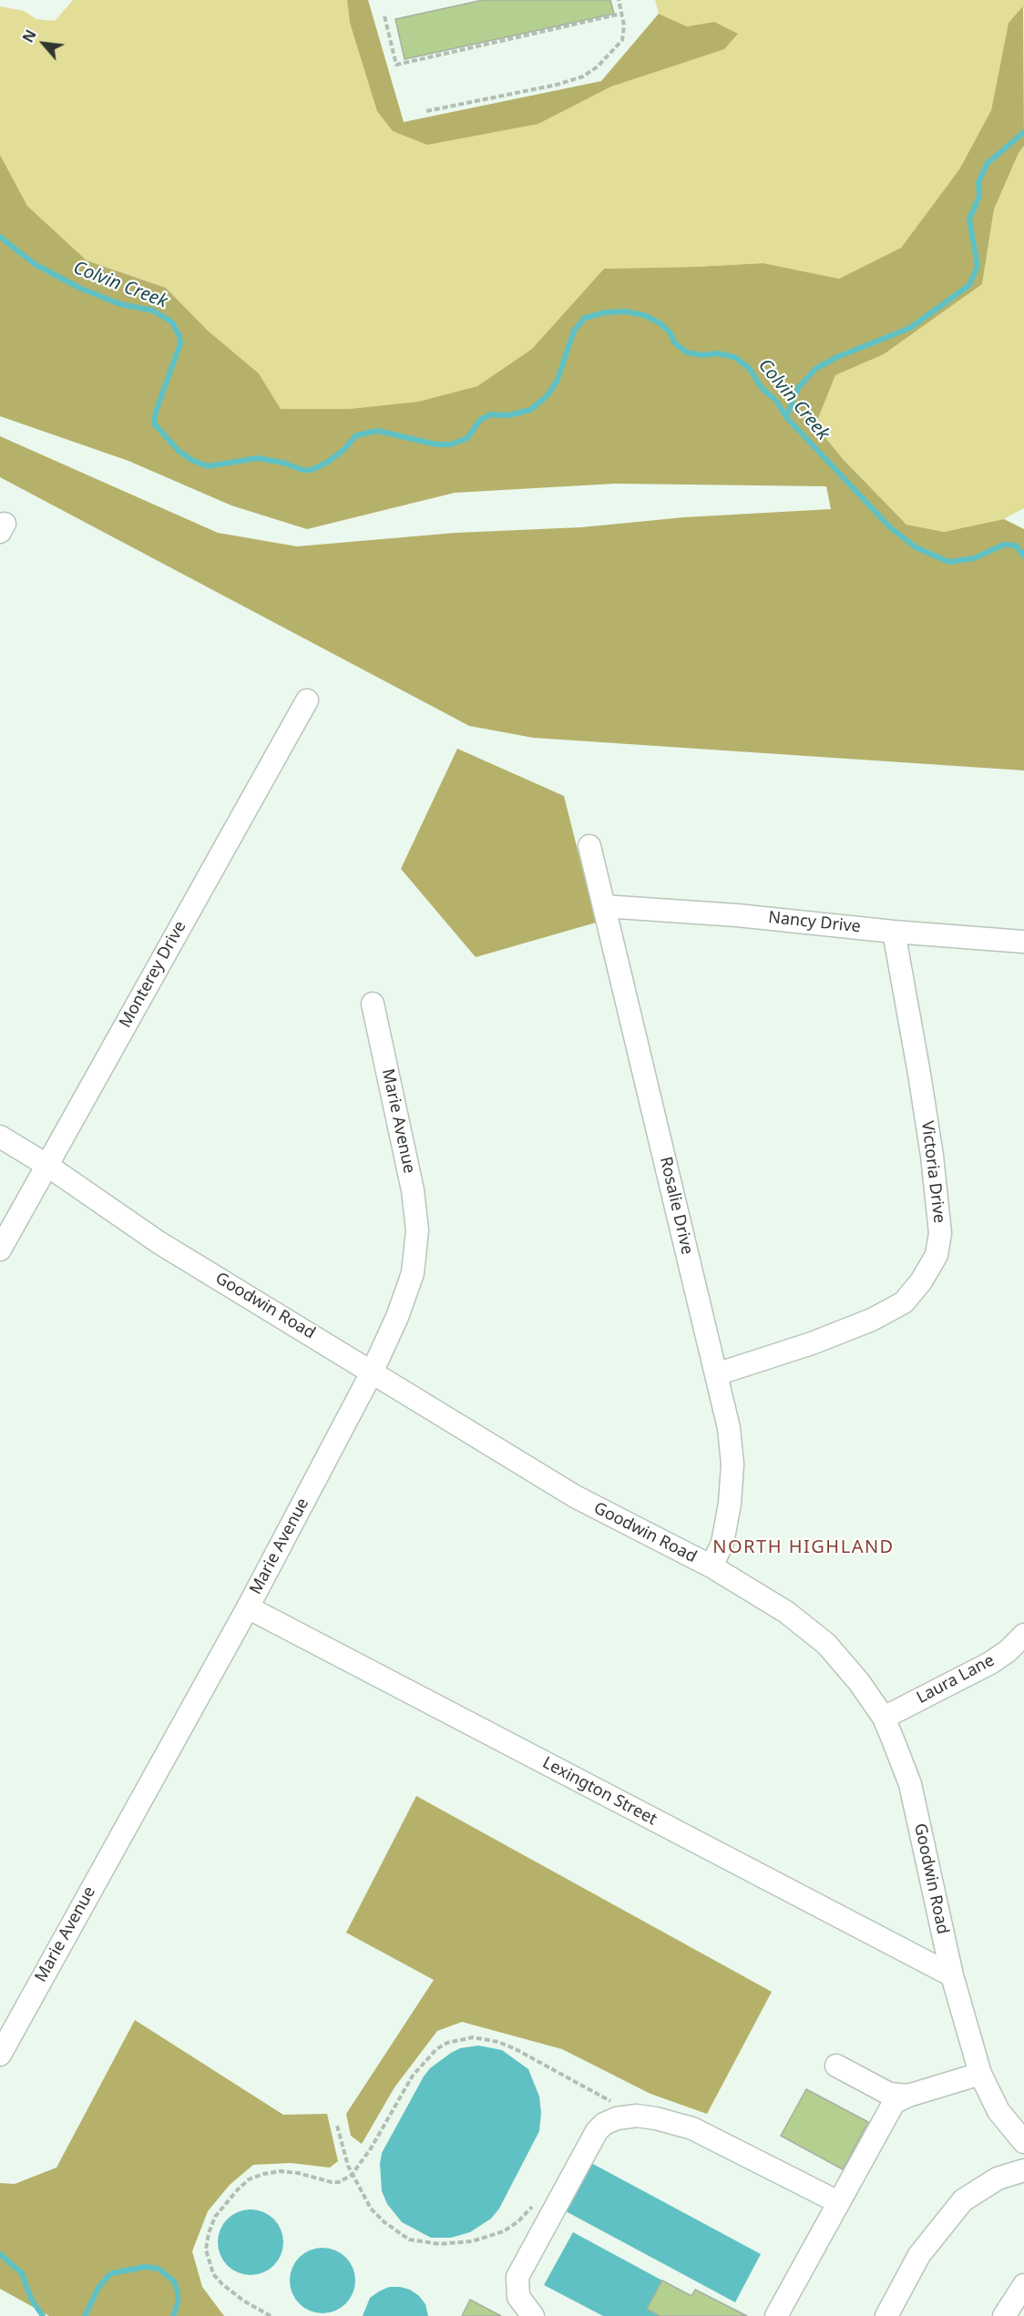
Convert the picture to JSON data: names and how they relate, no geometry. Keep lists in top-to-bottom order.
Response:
{
  "streets": {
    "street": [
      "Nancy Drive",
      "Monterey Drive",
      "Marie Avenue",
      "Victoria Drive",
      "Rosalie Drive",
      "Goodwin Road",
      "Laura Lane",
      "Lexington Street"
    ]
  },
  "crossings": [
    ["Nancy Drive", "Victoria Drive"],
    ["Nancy Drive", "Rosalie Drive"],
    ["Monterey Drive", "Goodwin Road"],
    ["Marie Avenue", "Goodwin Road"],
    ["Marie Avenue", "Lexington Street"],
    ["Victoria Drive", "Rosalie Drive"],
    ["Rosalie Drive", "Goodwin Road"],
    ["Goodwin Road", "Laura Lane"],
    ["Goodwin Road", "Lexington Street"]
  ],
  "districts": ["NORTH HIGHLAND"],
  "water": ["Colvin Creek"],
  "north": "top left"
}
